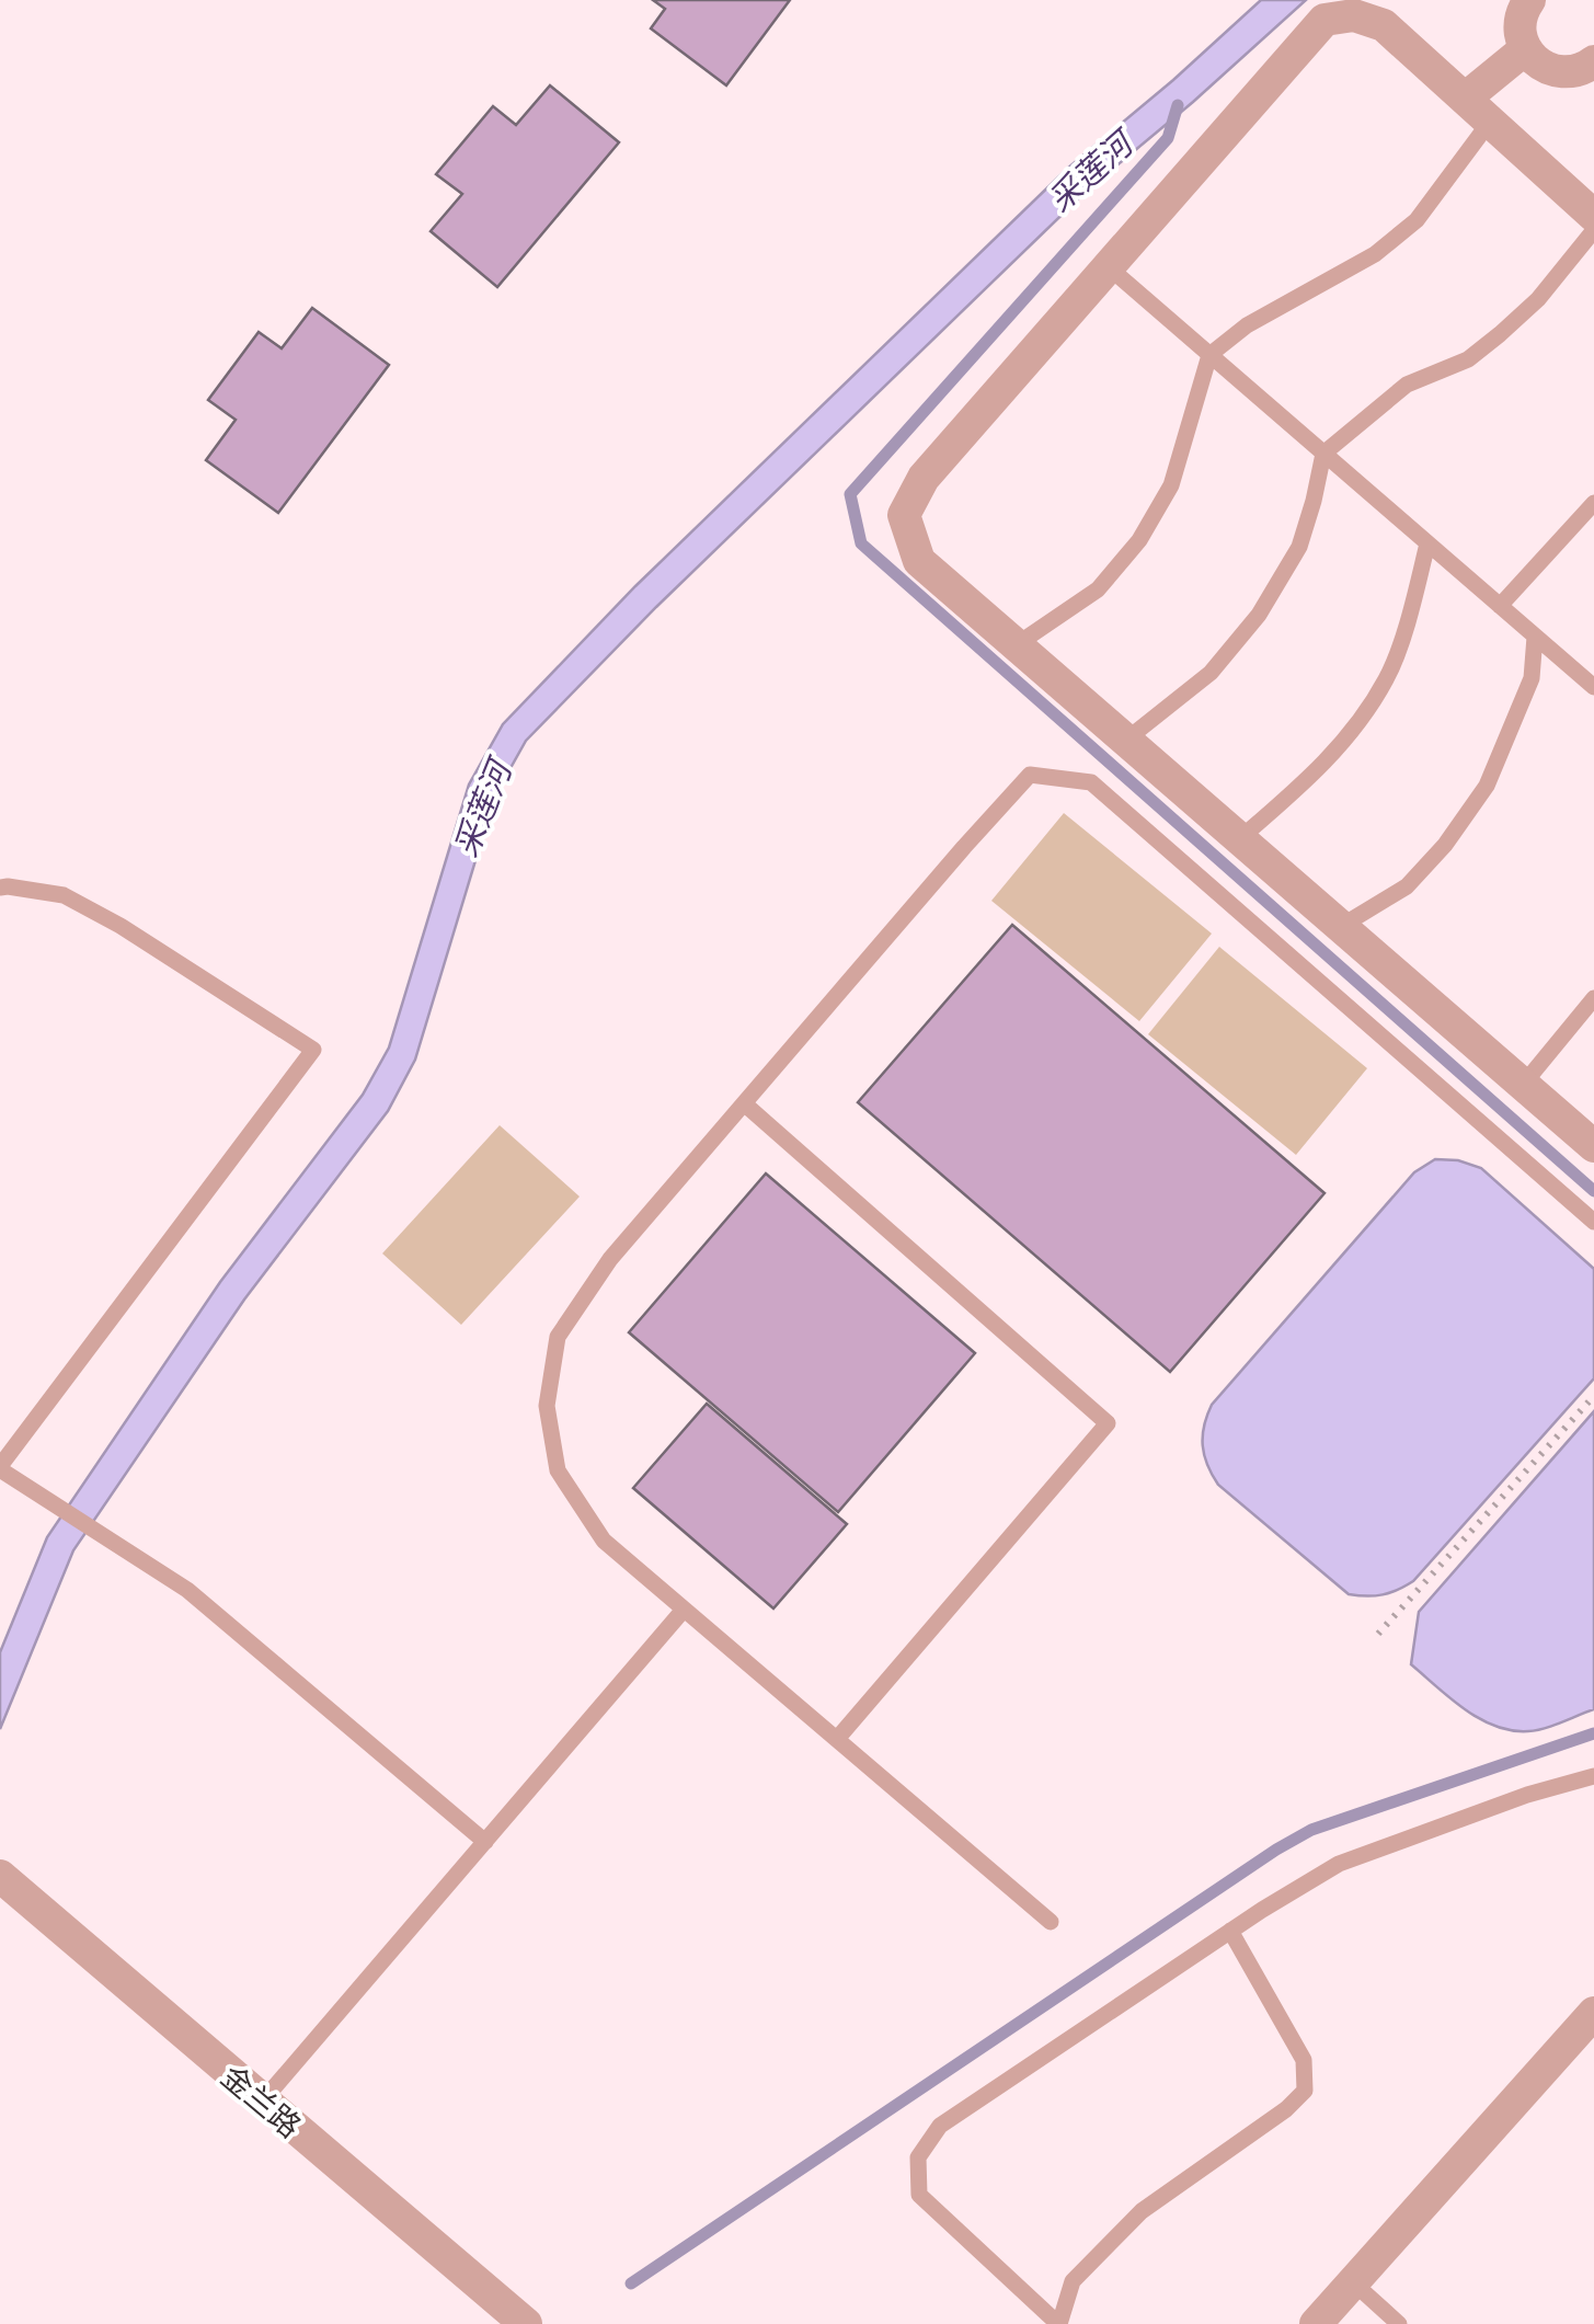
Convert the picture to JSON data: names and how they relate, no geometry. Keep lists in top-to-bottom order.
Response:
{
  "streets": {
    "street": ["金兰路"]
  },
  "water": ["采莲河"]
}
